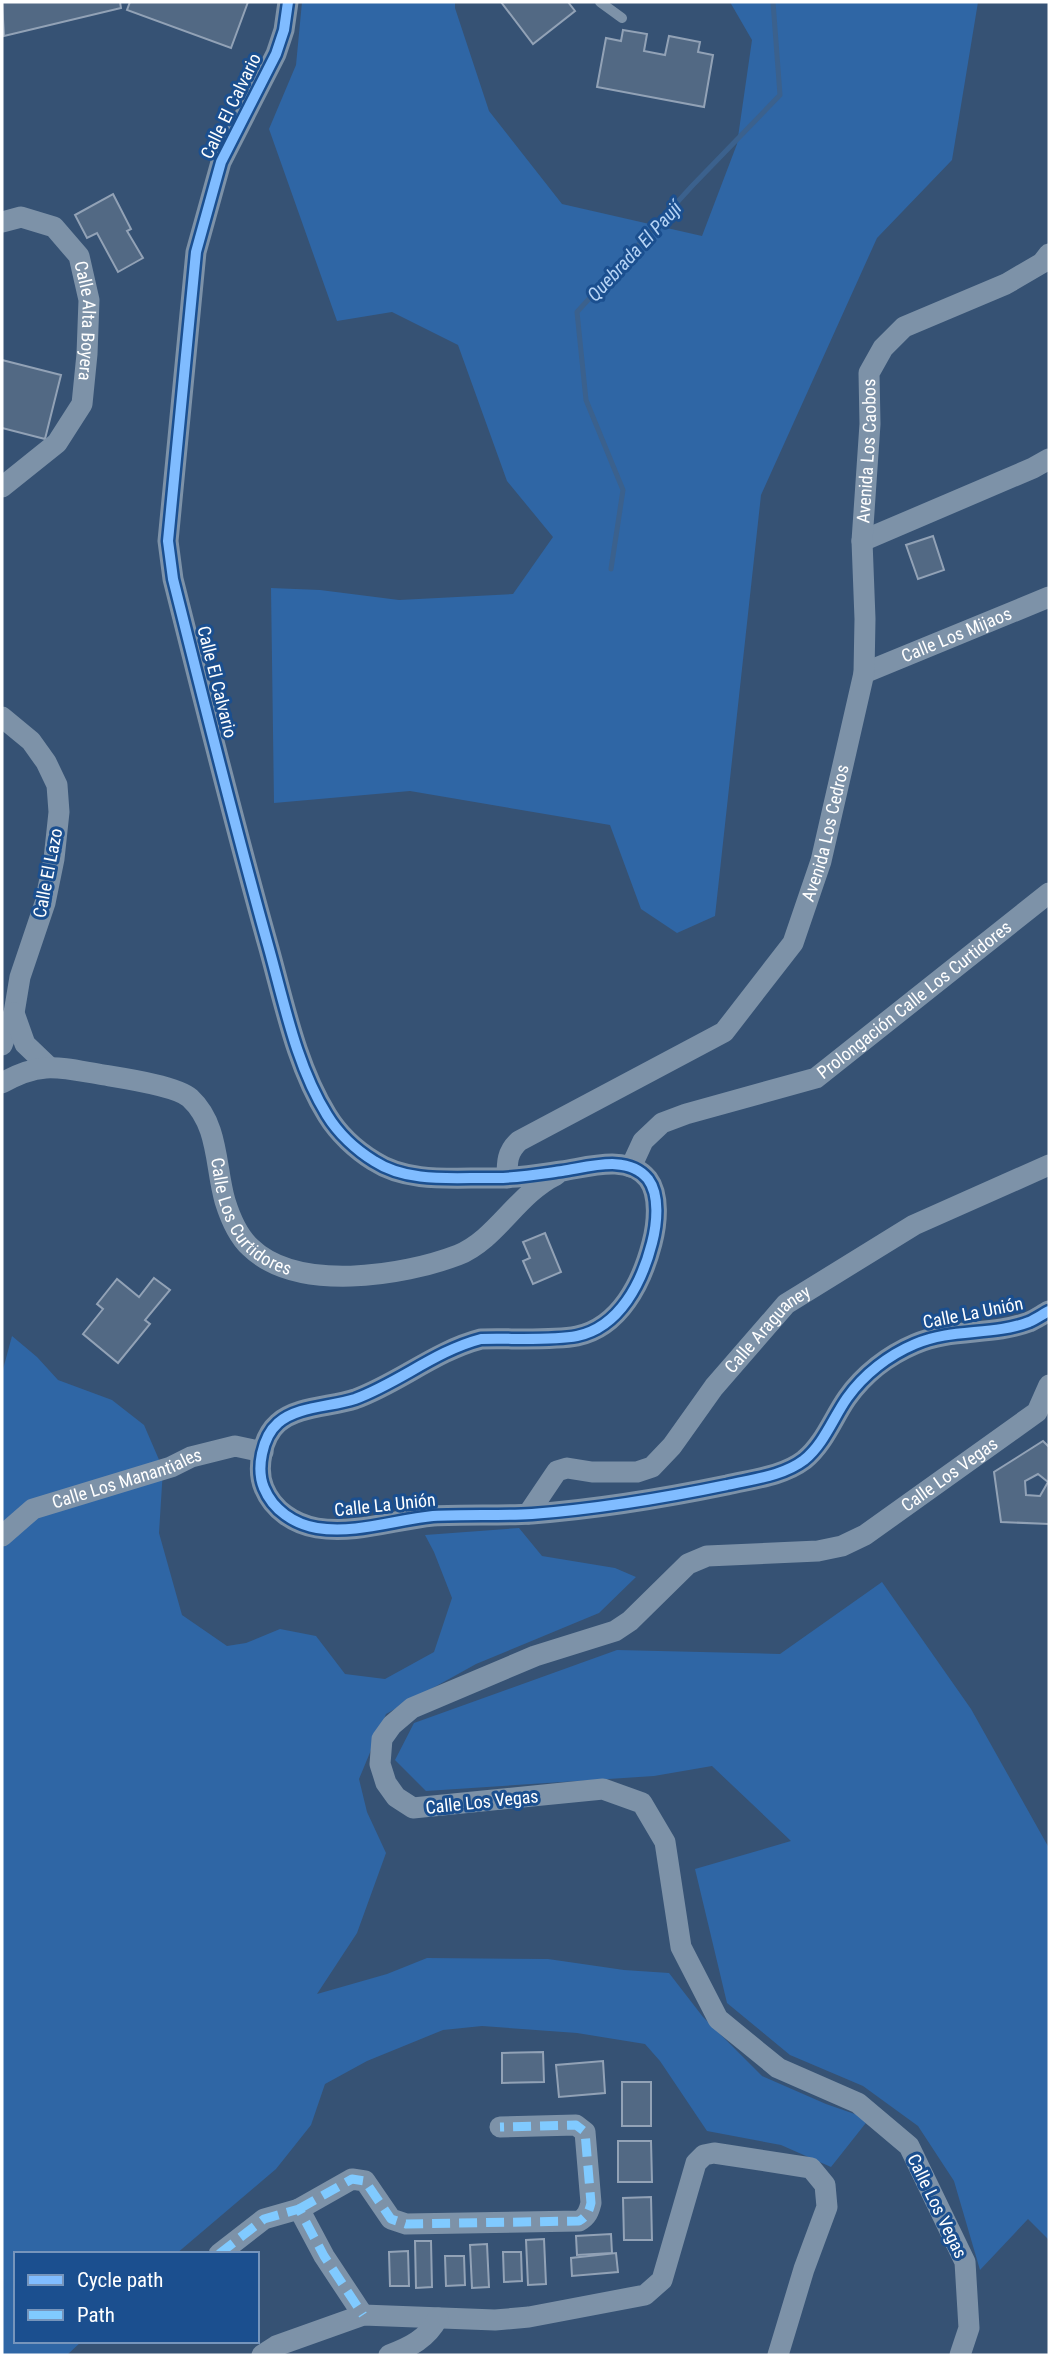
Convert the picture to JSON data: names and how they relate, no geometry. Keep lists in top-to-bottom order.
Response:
{
  "streets": {
    "street": [
      "Calle El Calvario",
      "Calle Alta Boyera",
      "Avenida Los Caobos",
      "Calle Los Mijaos",
      "Avenida Los Cedros",
      "Calle El Lazo",
      "Prolongación Calle Los Curtidores",
      "Calle Los Curtidores",
      "Calle La Unión",
      "Calle Araguaney",
      "Calle Los Vegas",
      "Calle Los Manantiales"
    ]
  },
  "crossings": [
    ["Calle El Calvario", "Avenida Los Cedros"],
    ["Calle El Calvario", "Calle Los Curtidores"],
    ["Avenida Los Caobos", "Avenida Los Cedros"],
    ["Calle Los Mijaos", "Avenida Los Cedros"],
    ["Prolongación Calle Los Curtidores", "Calle La Unión"],
    ["Calle La Unión", "Calle Araguaney"],
    ["Calle La Unión", "Calle Los Manantiales"]
  ],
  "water": ["Quebrada El Paují"],
  "legend": ["Cycle path", "Path"]
}
